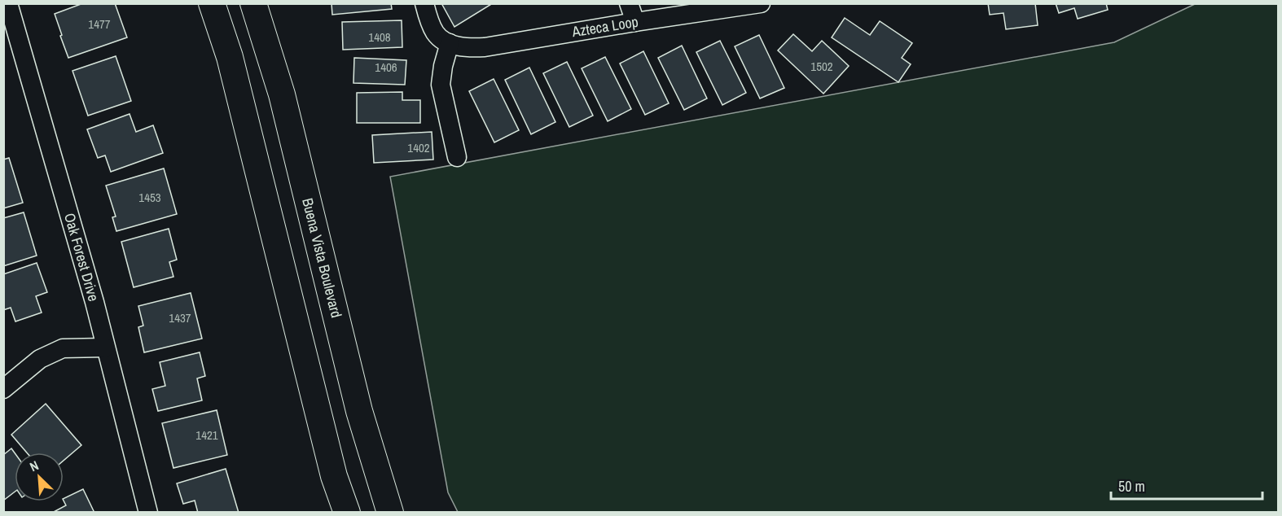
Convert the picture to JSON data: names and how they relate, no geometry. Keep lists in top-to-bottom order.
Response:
{
  "streets": {
    "main road": ["Buena Vista Boulevard"],
    "street": ["Azteca Loop", "Oak Forest Drive"]
  },
  "house_numbers": [
    "1477",
    "1408",
    "1502",
    "1406",
    "1402",
    "1453",
    "1437",
    "1421"
  ],
  "scale_bar": "50 m",
  "north": "top left"
}
